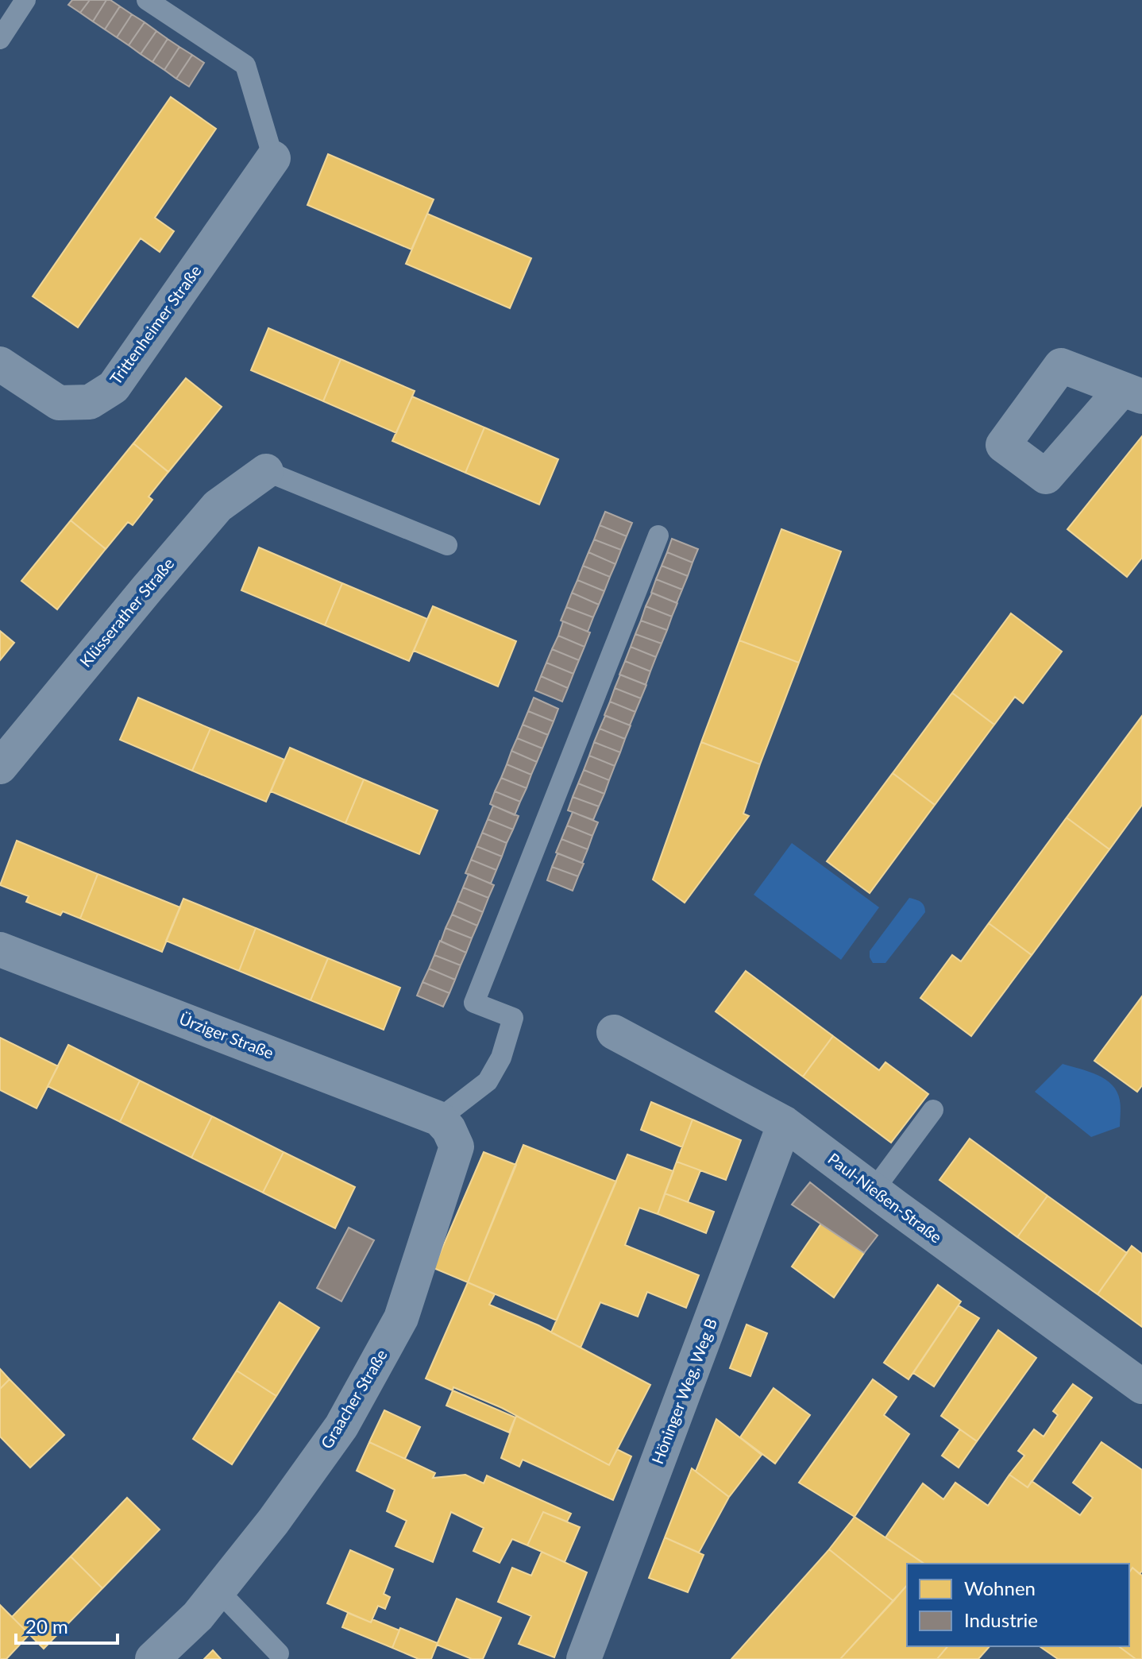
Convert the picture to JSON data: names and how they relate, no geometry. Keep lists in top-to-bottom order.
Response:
{
  "streets": {
    "street": [
      "Trittenheimer Straße",
      "Klüsserather Straße",
      "Ürziger Straße",
      "Paul-Nießen-Straße",
      "Höninger Weg, Weg B",
      "Graacher Straße"
    ]
  },
  "crossings": [
    ["Ürziger Straße", "Graacher Straße"],
    ["Paul-Nießen-Straße", "Höninger Weg, Weg B"]
  ],
  "legend": ["Wohnen", "Industrie"],
  "scale_bar": "20 m"
}
